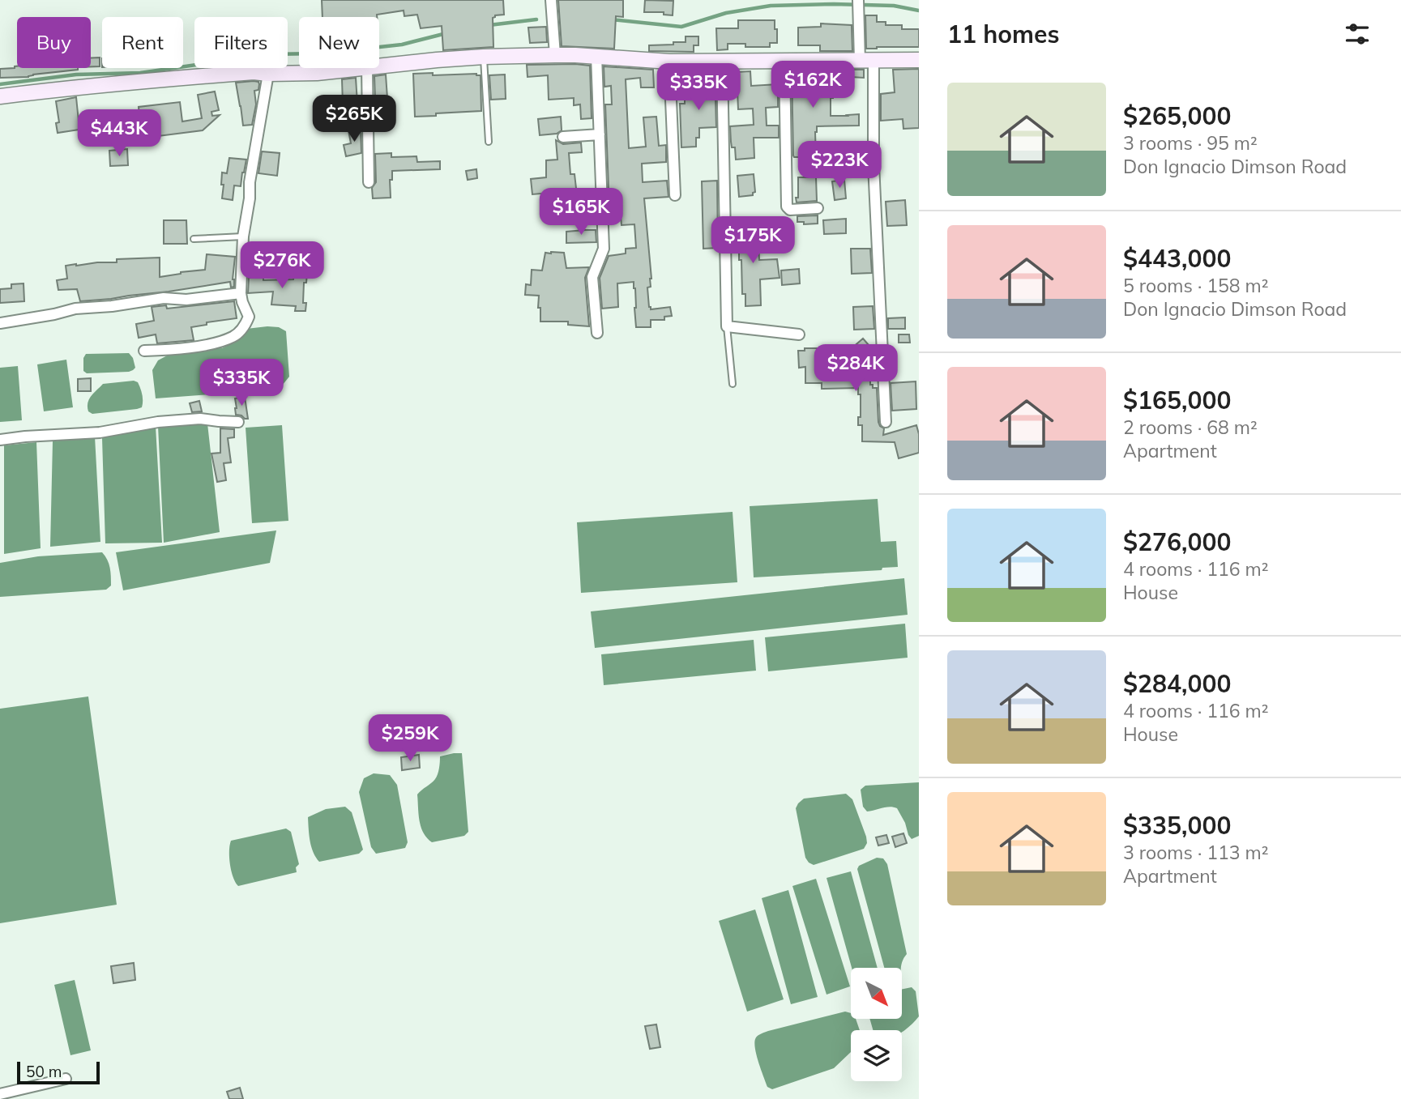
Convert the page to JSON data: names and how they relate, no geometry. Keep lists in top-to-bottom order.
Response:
{
  "scale_bar": "50 m",
  "north": "bottom right",
  "page": {
    "heading": "11 homes",
    "chip": [
      "Buy",
      "Rent",
      "Filters",
      "New"
    ],
    "price": [
      "$162K",
      "$335K",
      "$265K",
      "$443K",
      "$223K",
      "$165K",
      "$175K",
      "$276K",
      "$284K",
      "$335K",
      "$259K"
    ],
    "list": [
      {
        "name": "$265,000",
        "note": "3 rooms · 95 m² · Don Ignacio Dimson Road"
      },
      {
        "name": "$443,000",
        "note": "5 rooms · 158 m² · Don Ignacio Dimson Road"
      },
      {
        "name": "$165,000",
        "note": "2 rooms · 68 m² · Apartment"
      },
      {
        "name": "$276,000",
        "note": "4 rooms · 116 m² · House"
      },
      {
        "name": "$284,000",
        "note": "4 rooms · 116 m² · House"
      },
      {
        "name": "$335,000",
        "note": "3 rooms · 113 m² · Apartment"
      }
    ],
    "scale": "50 m"
  }
}
